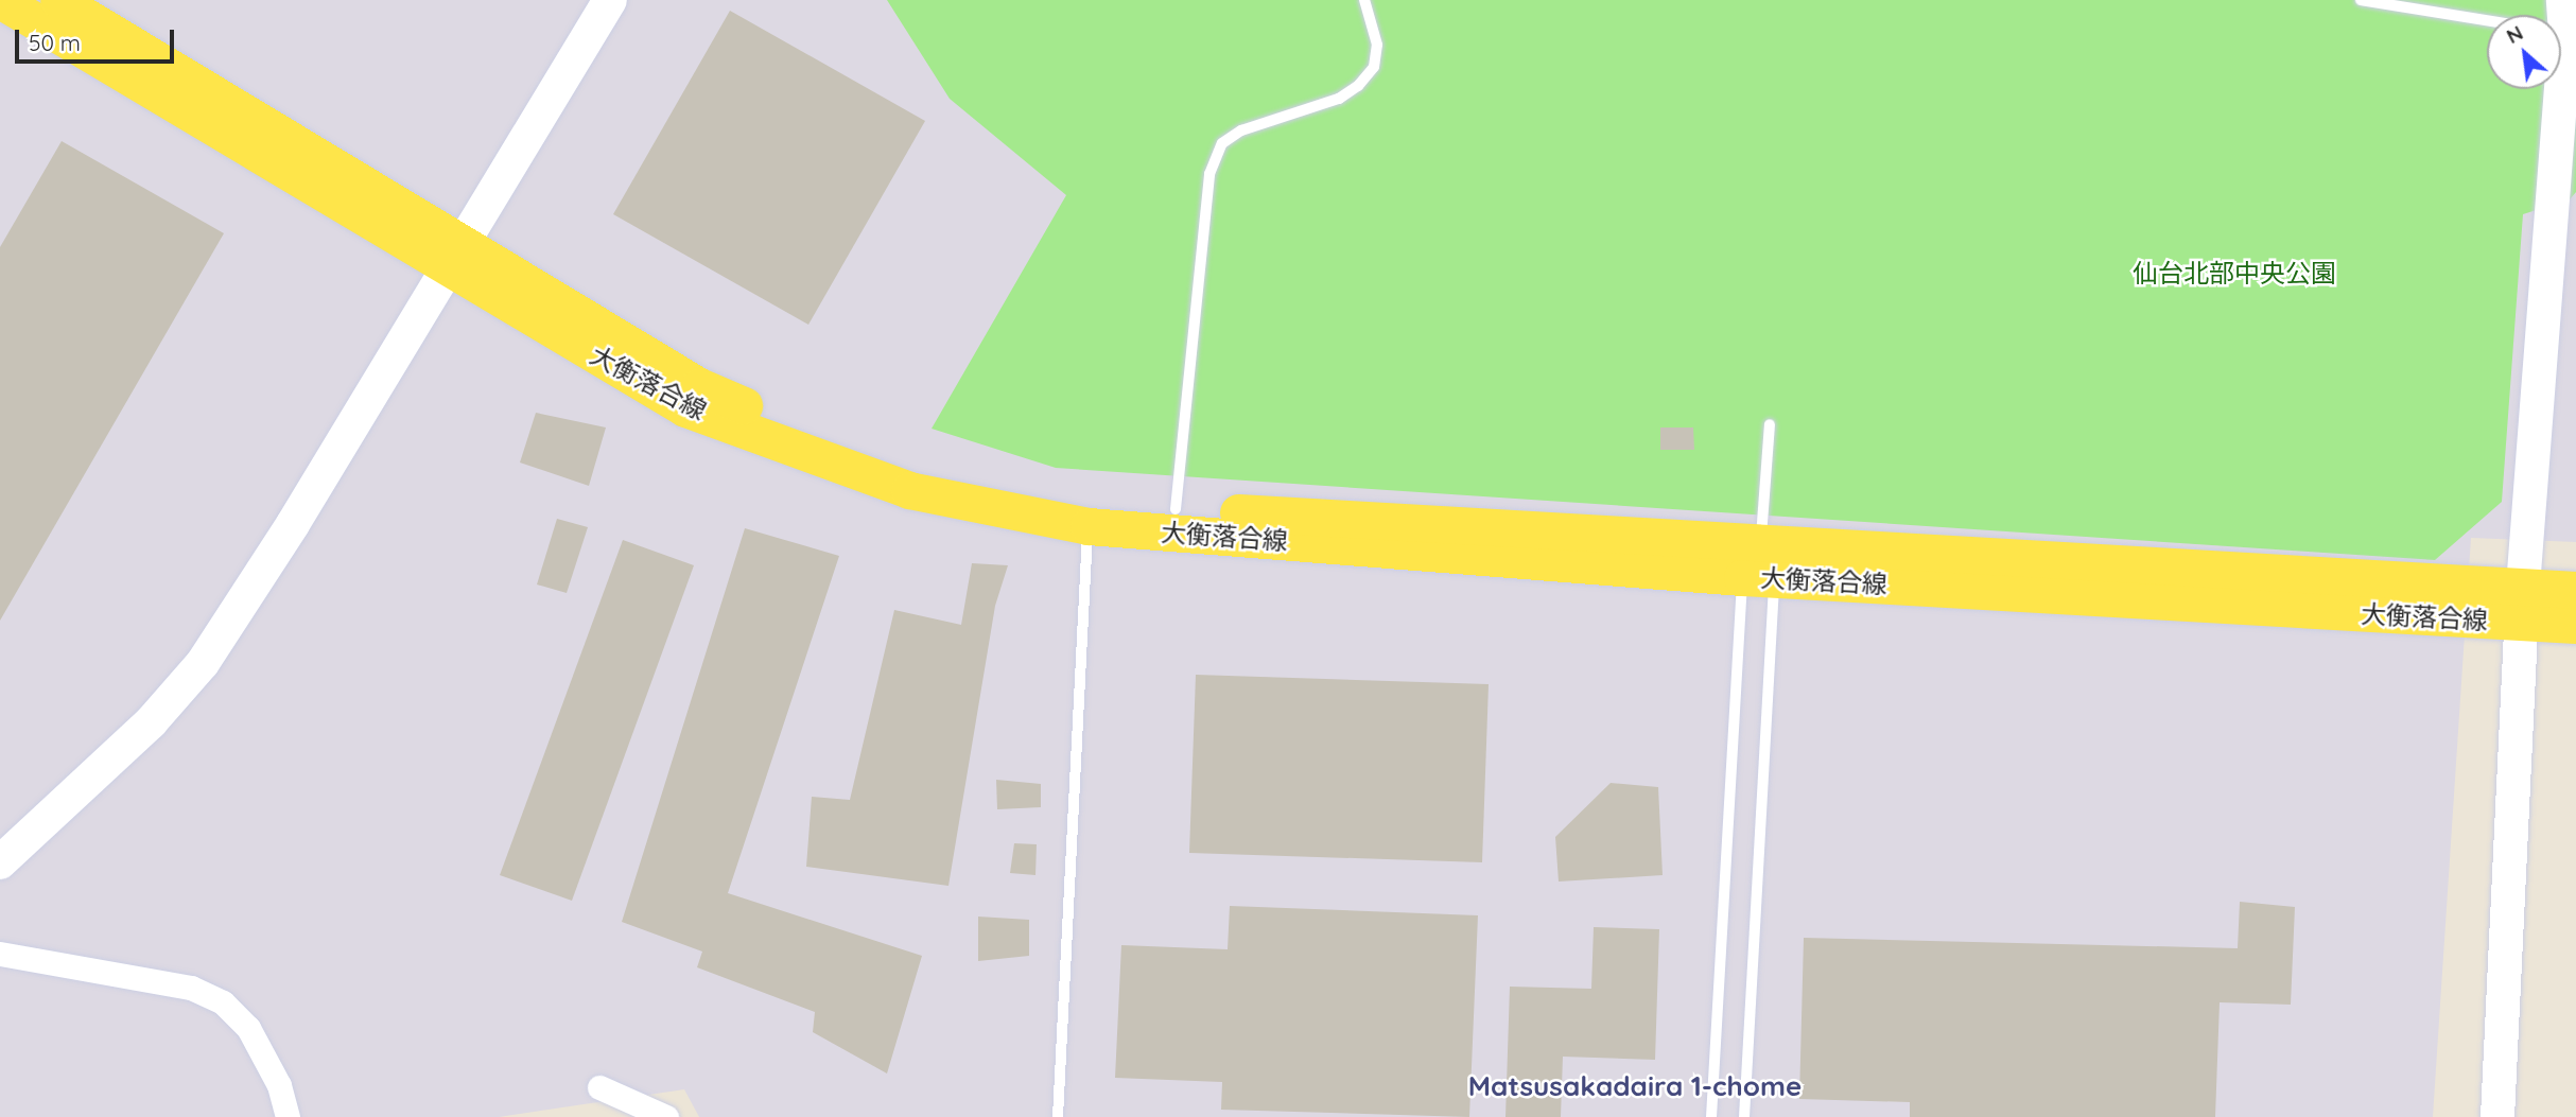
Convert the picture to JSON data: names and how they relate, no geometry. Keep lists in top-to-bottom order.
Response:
{
  "streets": {
    "main road": ["大衡落合線"]
  },
  "districts": ["Matsusakadaira 1-chome"],
  "parks": ["仙台北部中央公園"],
  "scale_bar": "50 m",
  "north": "top left"
}
